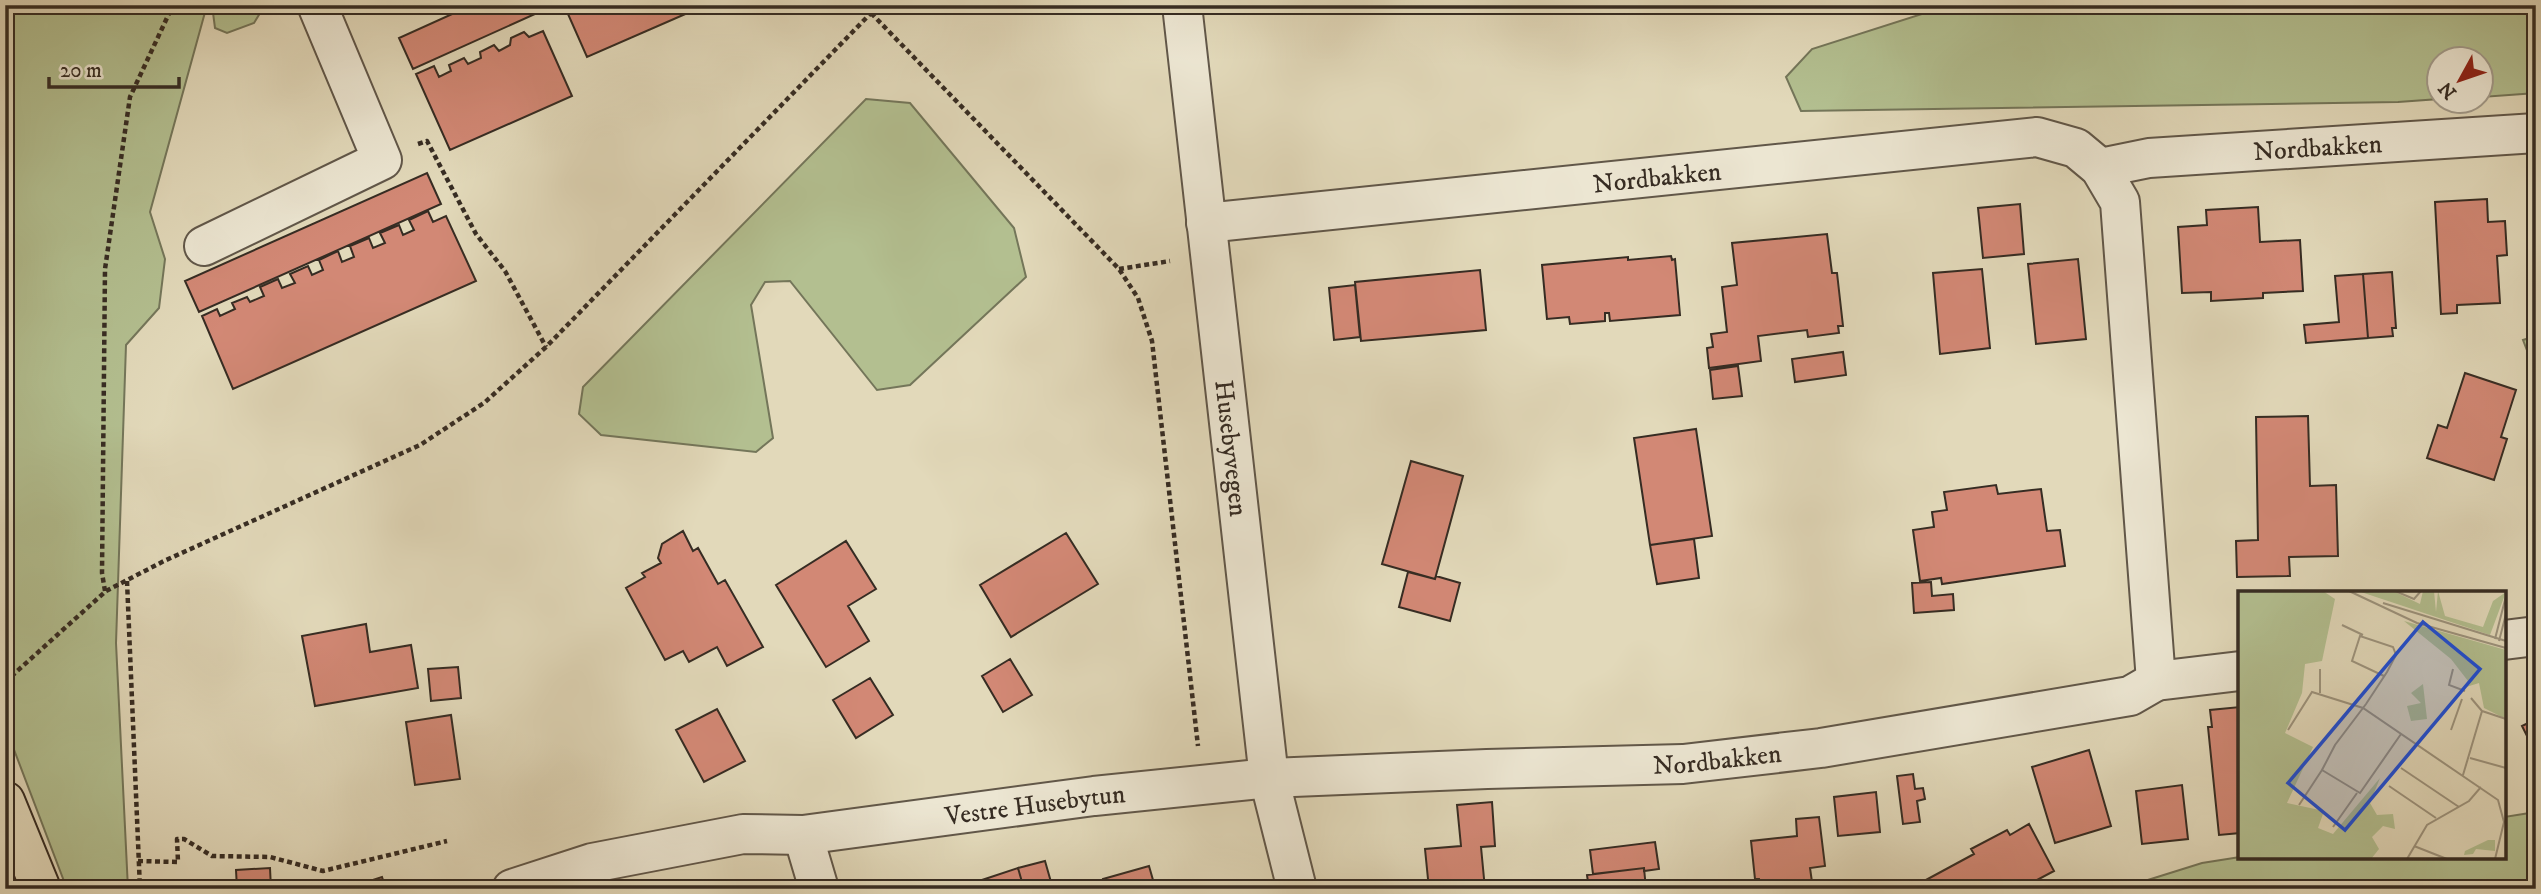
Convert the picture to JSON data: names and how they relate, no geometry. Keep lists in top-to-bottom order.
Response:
{
  "streets": {
    "street": ["Nordbakken", "Husebyvegen", "Vestre Husebytun"]
  },
  "crossings": [
    ["Nordbakken", "Husebyvegen"],
    ["Nordbakken", "Vestre Husebytun"],
    ["Husebyvegen", "Vestre Husebytun"]
  ],
  "scale_bar": "20 m",
  "north": "bottom left"
}
